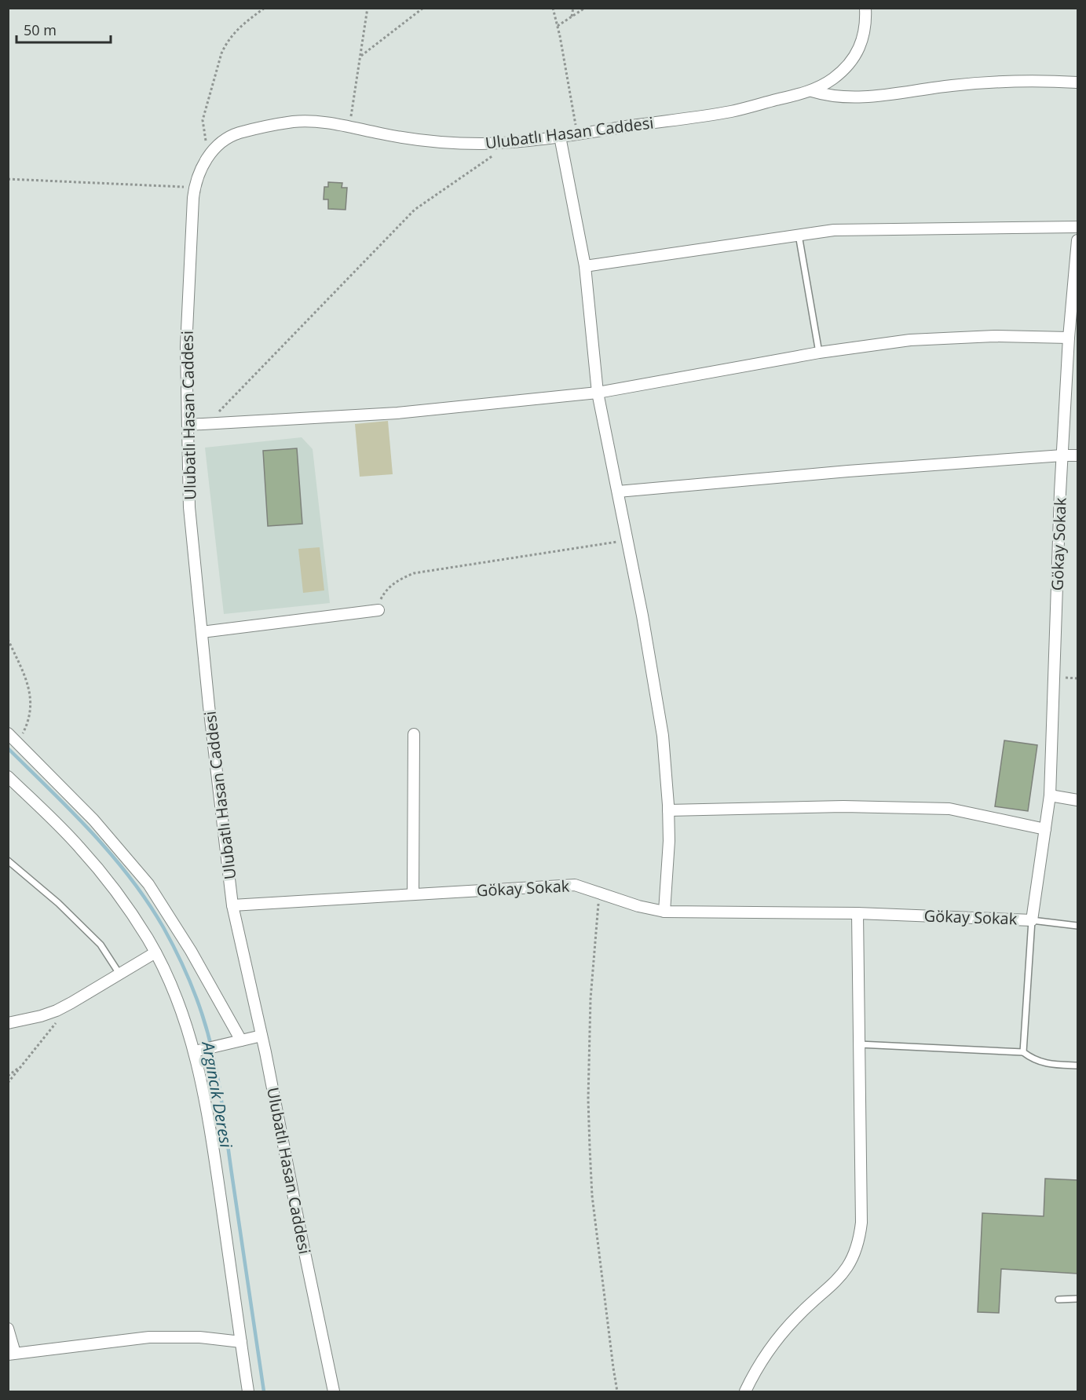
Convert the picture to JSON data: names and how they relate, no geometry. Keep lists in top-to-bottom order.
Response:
{
  "streets": {
    "street": ["Ulubatlı Hasan Caddesi", "Gökay Sokak"]
  },
  "crossings": [
    ["Ulubatlı Hasan Caddesi", "Gökay Sokak"]
  ],
  "water": ["Argıncık Deresi"],
  "scale_bar": "50 m"
}
